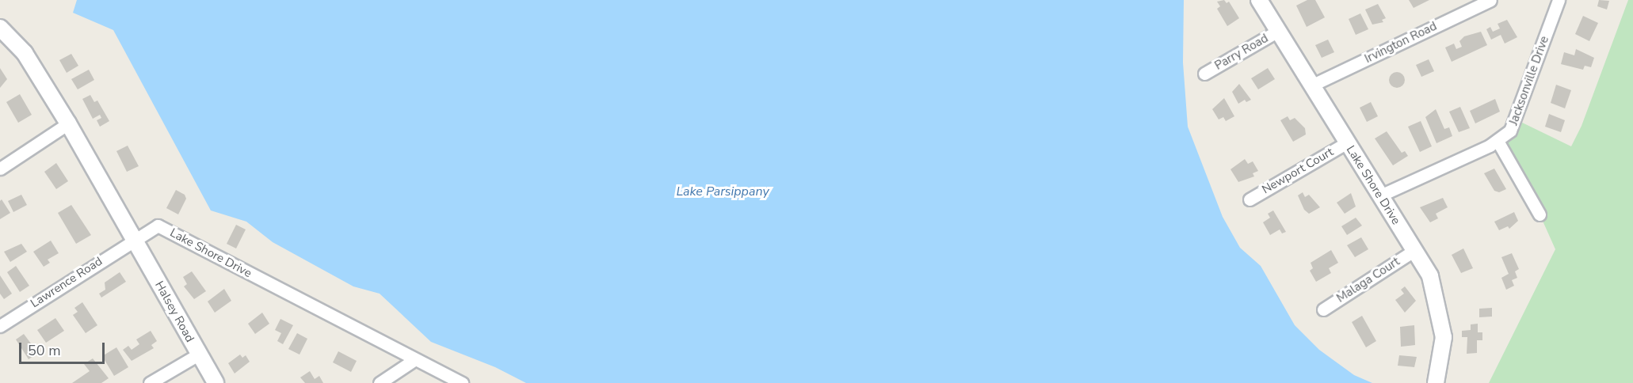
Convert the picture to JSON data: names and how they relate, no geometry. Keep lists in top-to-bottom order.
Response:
{
  "streets": {
    "street": [
      "Irvington Road",
      "Parry Road",
      "Jacksonville Drive",
      "Newport Court",
      "Lake Shore Drive",
      "Malaga Court",
      "Lawrence Road",
      "Halsey Road"
    ]
  },
  "crossings": [
    ["Irvington Road", "Lake Shore Drive"],
    ["Parry Road", "Lake Shore Drive"],
    ["Jacksonville Drive", "Lake Shore Drive"],
    ["Newport Court", "Lake Shore Drive"],
    ["Lake Shore Drive", "Malaga Court"],
    ["Lake Shore Drive", "Lawrence Road"],
    ["Lake Shore Drive", "Halsey Road"],
    ["Lawrence Road", "Halsey Road"]
  ],
  "water": ["Lake Parsippany"],
  "scale_bar": "50 m"
}
